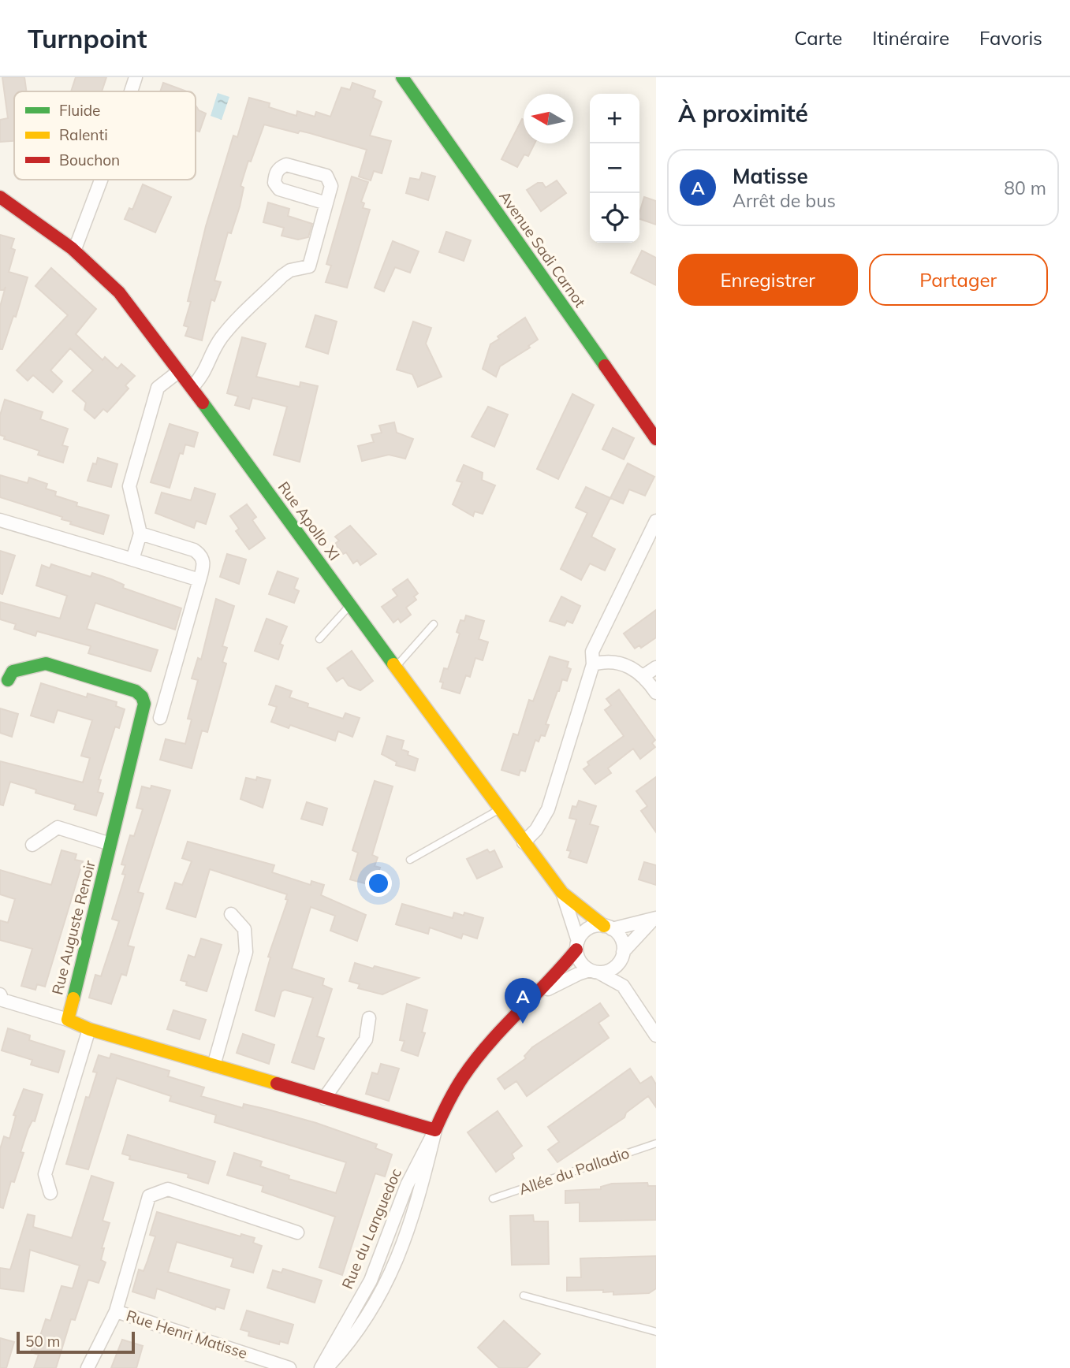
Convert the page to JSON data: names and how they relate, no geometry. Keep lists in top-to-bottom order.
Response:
{
  "streets": {
    "street": [
      "Avenue Sadi Carnot",
      "Rue Apollo XI",
      "Rue Auguste Renoir",
      "Rue du Languedoc",
      "Rue Henri Matisse"
    ],
    "lane": ["Allée du Palladio"]
  },
  "crossings": [
    ["Rue Apollo XI", "Rue du Languedoc"],
    ["Rue Auguste Renoir", "Rue du Languedoc"]
  ],
  "legend": ["Fluide", "Ralenti", "Bouchon"],
  "scale_bar": "50 m",
  "north": "left",
  "page": {
    "header": "Turnpoint",
    "nav": ["Carte", "Itinéraire", "Favoris"],
    "heading": "À proximité",
    "map_buttons": ["+", "−"],
    "list": [
      {
        "mark": "A",
        "name": "Matisse",
        "note": "Arrêt de bus",
        "value": "80 m"
      }
    ],
    "buttons": ["Enregistrer", "Partager"],
    "pins": "A",
    "scale": "50 m"
  }
}
